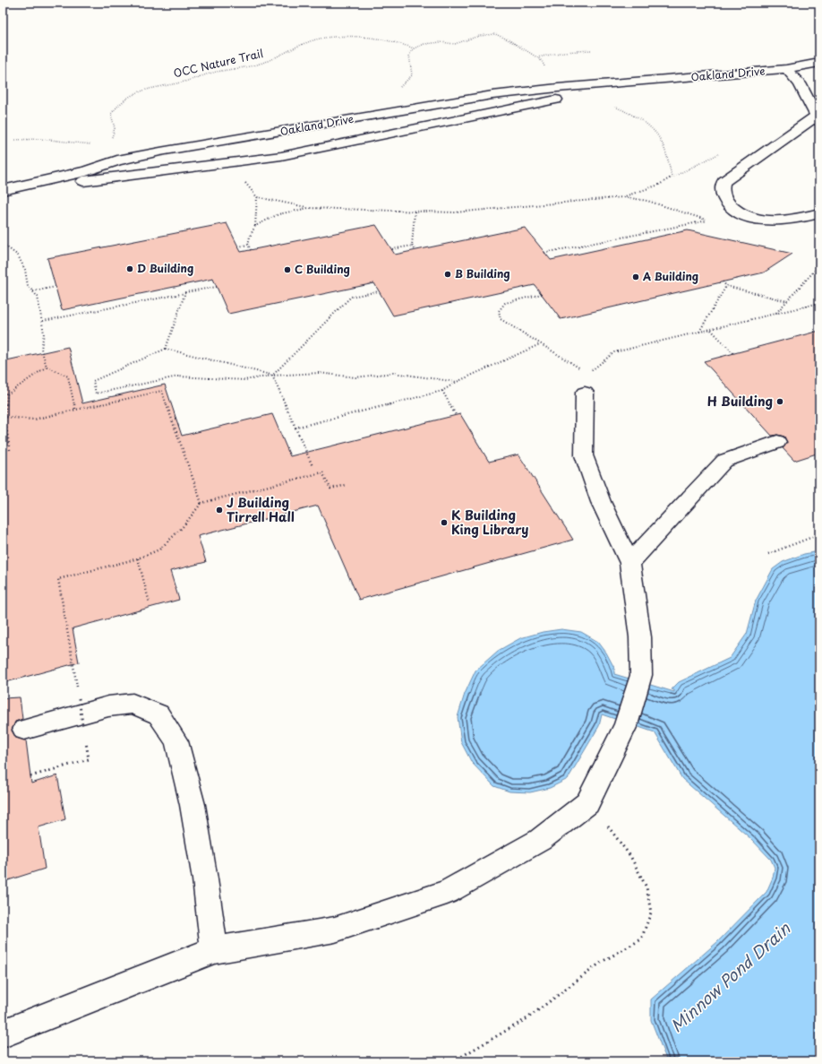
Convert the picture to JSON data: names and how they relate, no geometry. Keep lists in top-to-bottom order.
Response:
{
  "streets": {
    "street": ["Oakland Drive"],
    "path": ["OCC Nature Trail"]
  },
  "water": ["Minnow Pond Drain"],
  "places": [
    "D Building",
    "C Building",
    "B Building",
    "A Building",
    "H Building",
    "J Building Tirrell Hall",
    "K Building King Library"
  ]
}
